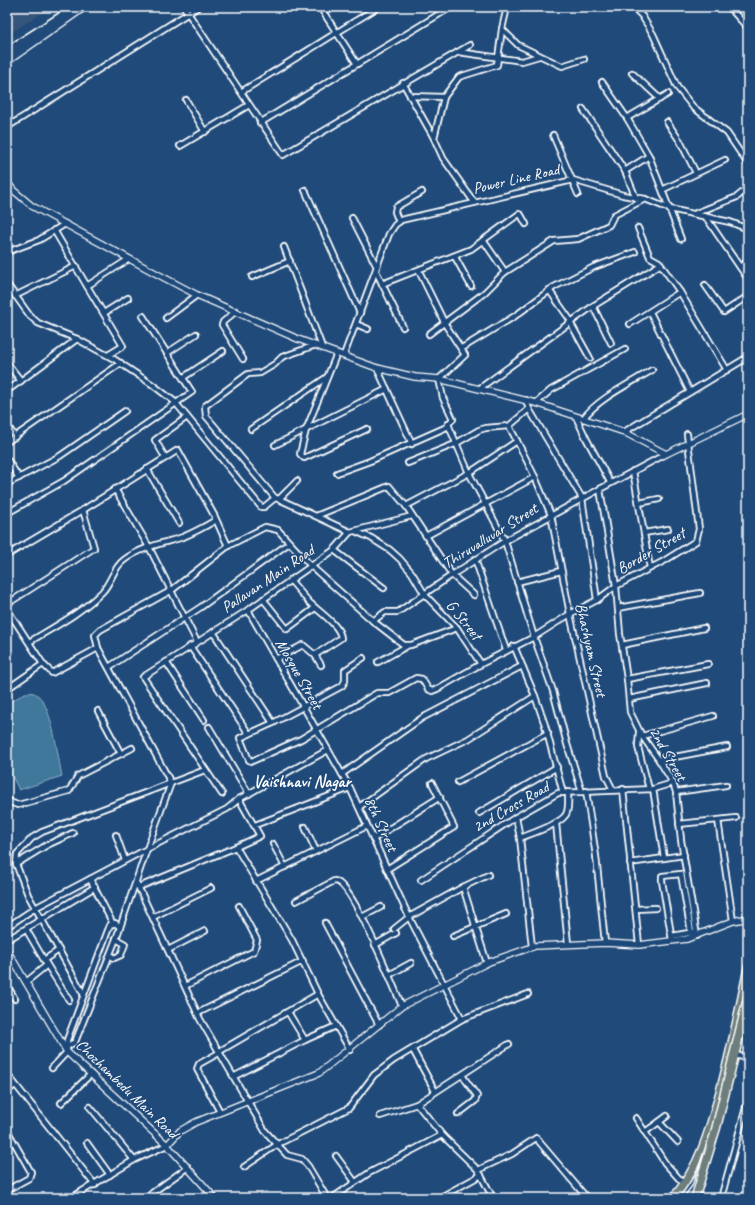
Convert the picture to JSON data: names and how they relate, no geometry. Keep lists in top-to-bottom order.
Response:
{
  "streets": {
    "street": [
      "Power Line Road",
      "Thiruvalluvar Street",
      "Border Street",
      "Pallavan Main Road",
      "G Street",
      "Bhashyam Street",
      "Mosque Street",
      "2nd Street",
      "2nd Cross Road",
      "8th Street",
      "Chozhambedu Main Road"
    ]
  },
  "crossings": [
    ["Thiruvalluvar Street", "G Street"],
    ["Thiruvalluvar Street", "Bhashyam Street"],
    ["Thiruvalluvar Street", "2nd Street"],
    ["Border Street", "G Street"],
    ["Border Street", "Bhashyam Street"],
    ["Border Street", "Mosque Street"],
    ["Border Street", "2nd Street"],
    ["Pallavan Main Road", "G Street"],
    ["Pallavan Main Road", "Mosque Street"],
    ["Bhashyam Street", "2nd Cross Road"],
    ["Mosque Street", "8th Street"],
    ["2nd Street", "2nd Cross Road"]
  ],
  "districts": ["Vaishnavi Nagar"]
}
